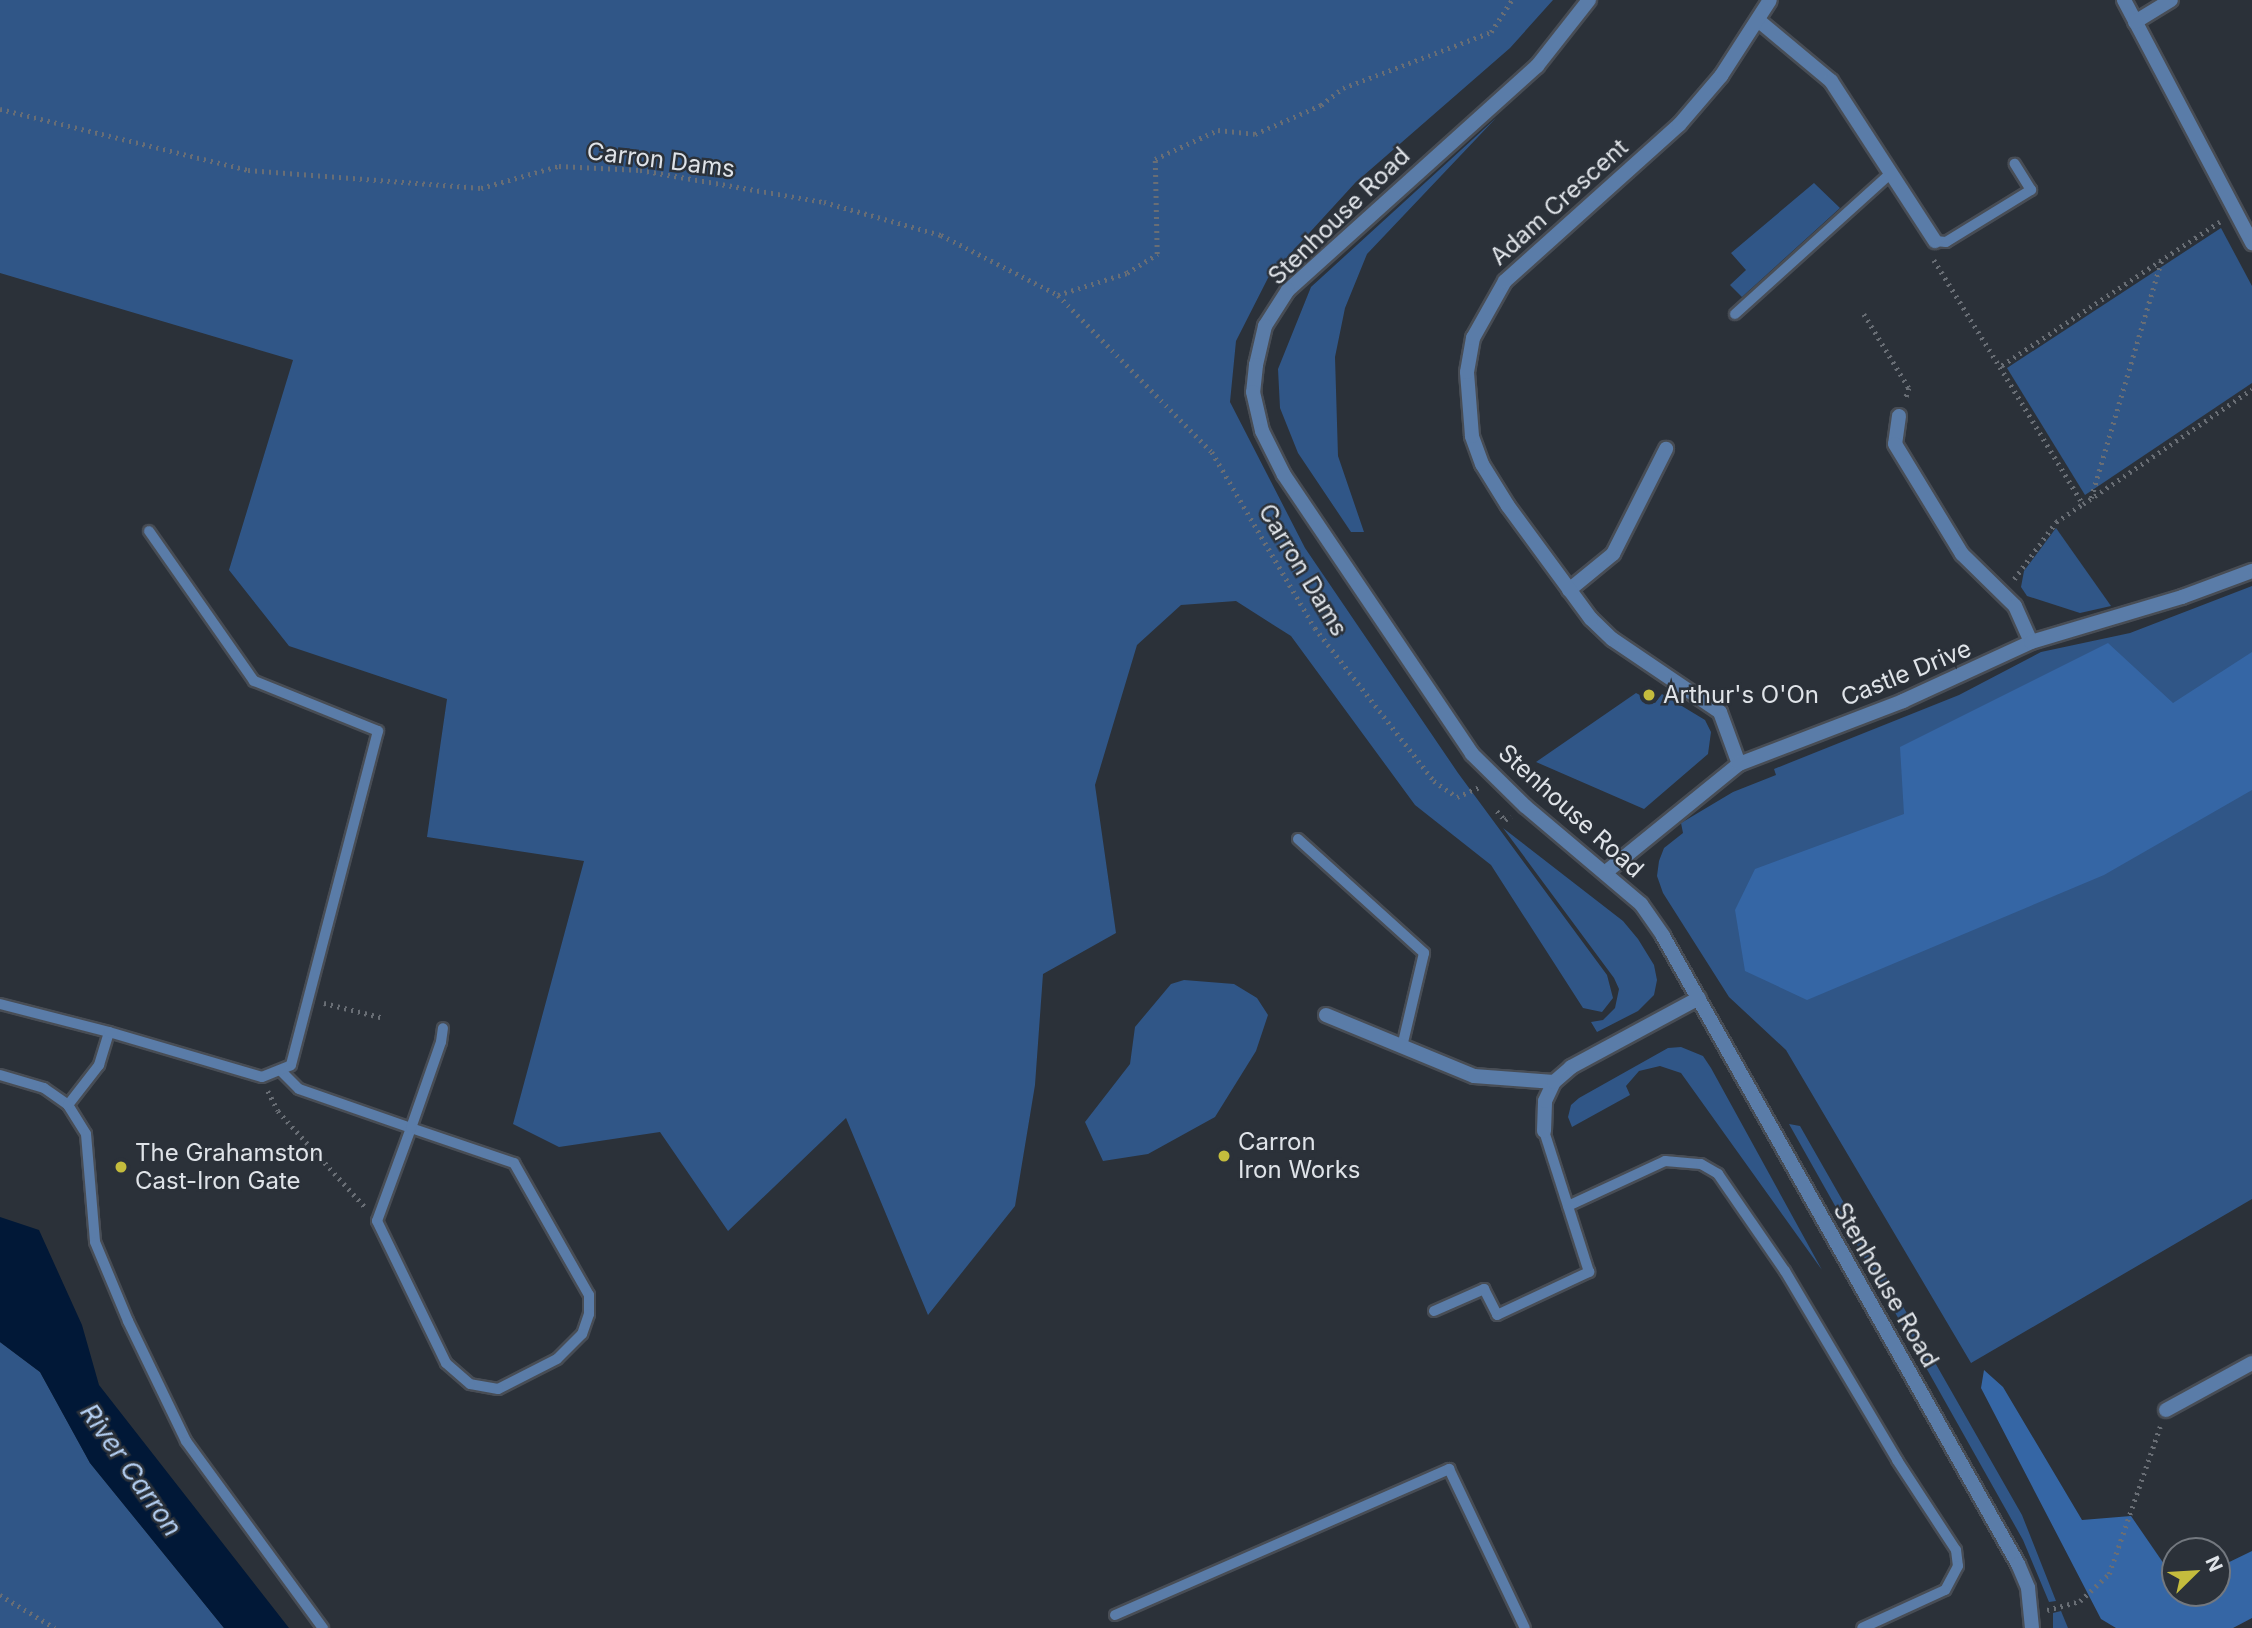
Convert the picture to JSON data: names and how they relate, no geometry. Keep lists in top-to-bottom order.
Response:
{
  "streets": {
    "street": ["Adam Crescent", "Stenhouse Road", "Castle Drive"],
    "path": ["Carron Dams"]
  },
  "crossings": [
    ["Adam Crescent", "Castle Drive"],
    ["Stenhouse Road", "Castle Drive"]
  ],
  "water": ["River Carron"],
  "places": ["Arthur's O'On", "Carron Iron Works", "The Grahamston Cast-Iron Gate"],
  "north": "top right"
}
